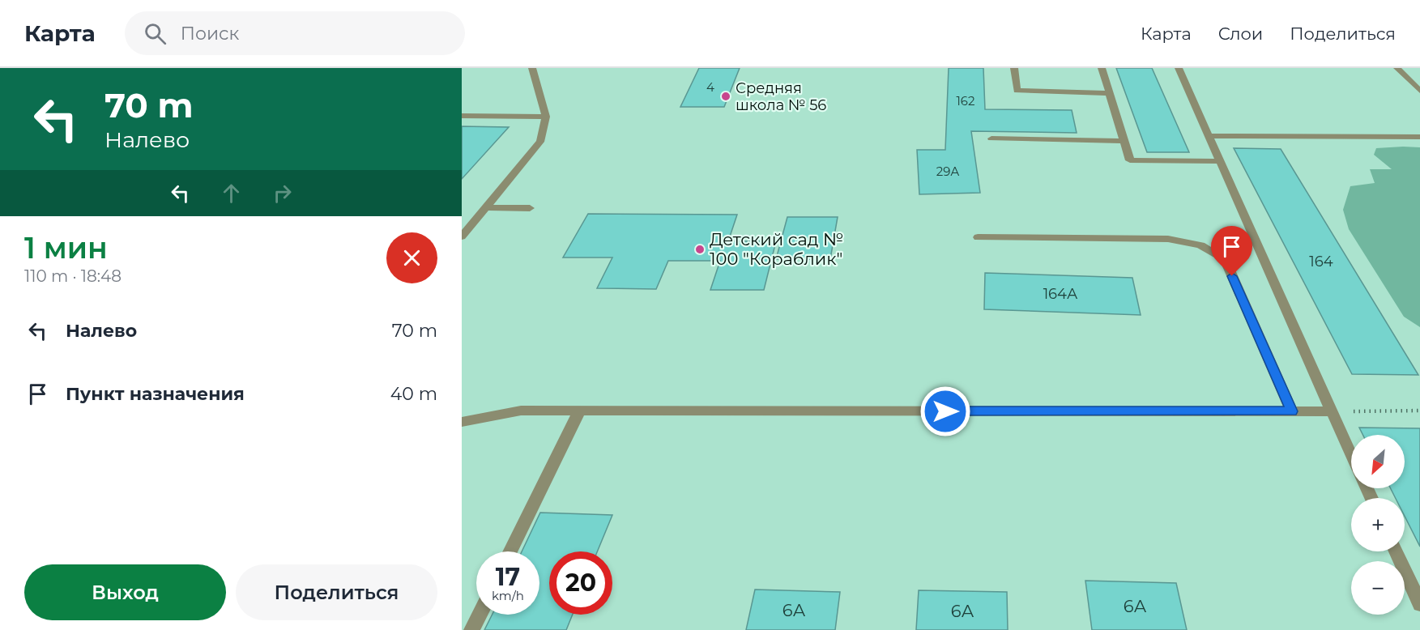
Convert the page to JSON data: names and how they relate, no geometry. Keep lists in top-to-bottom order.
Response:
{
  "places": ["Средняя школа № 56", "Детский сад № 100 \"Кораблик\""],
  "house_numbers": [
    "4",
    "162",
    "29А",
    "164",
    "164А",
    "6А",
    "6А",
    "6А"
  ],
  "north": "bottom left",
  "page": {
    "header": "Карта",
    "search": "Поиск",
    "nav": ["Карта", "Слои", "Поделиться"],
    "turn": ["70 m", "Налево"],
    "heading": ["1 мин", "110 m · 18:48"],
    "list": [
      {
        "name": "Налево",
        "value": "70 m"
      },
      {
        "name": "Пункт назначения",
        "value": "40 m"
      }
    ],
    "map_buttons": ["+", "−"],
    "speed": "17 km/h",
    "limit": "20",
    "buttons": ["Выход", "Поделиться"]
  }
}
